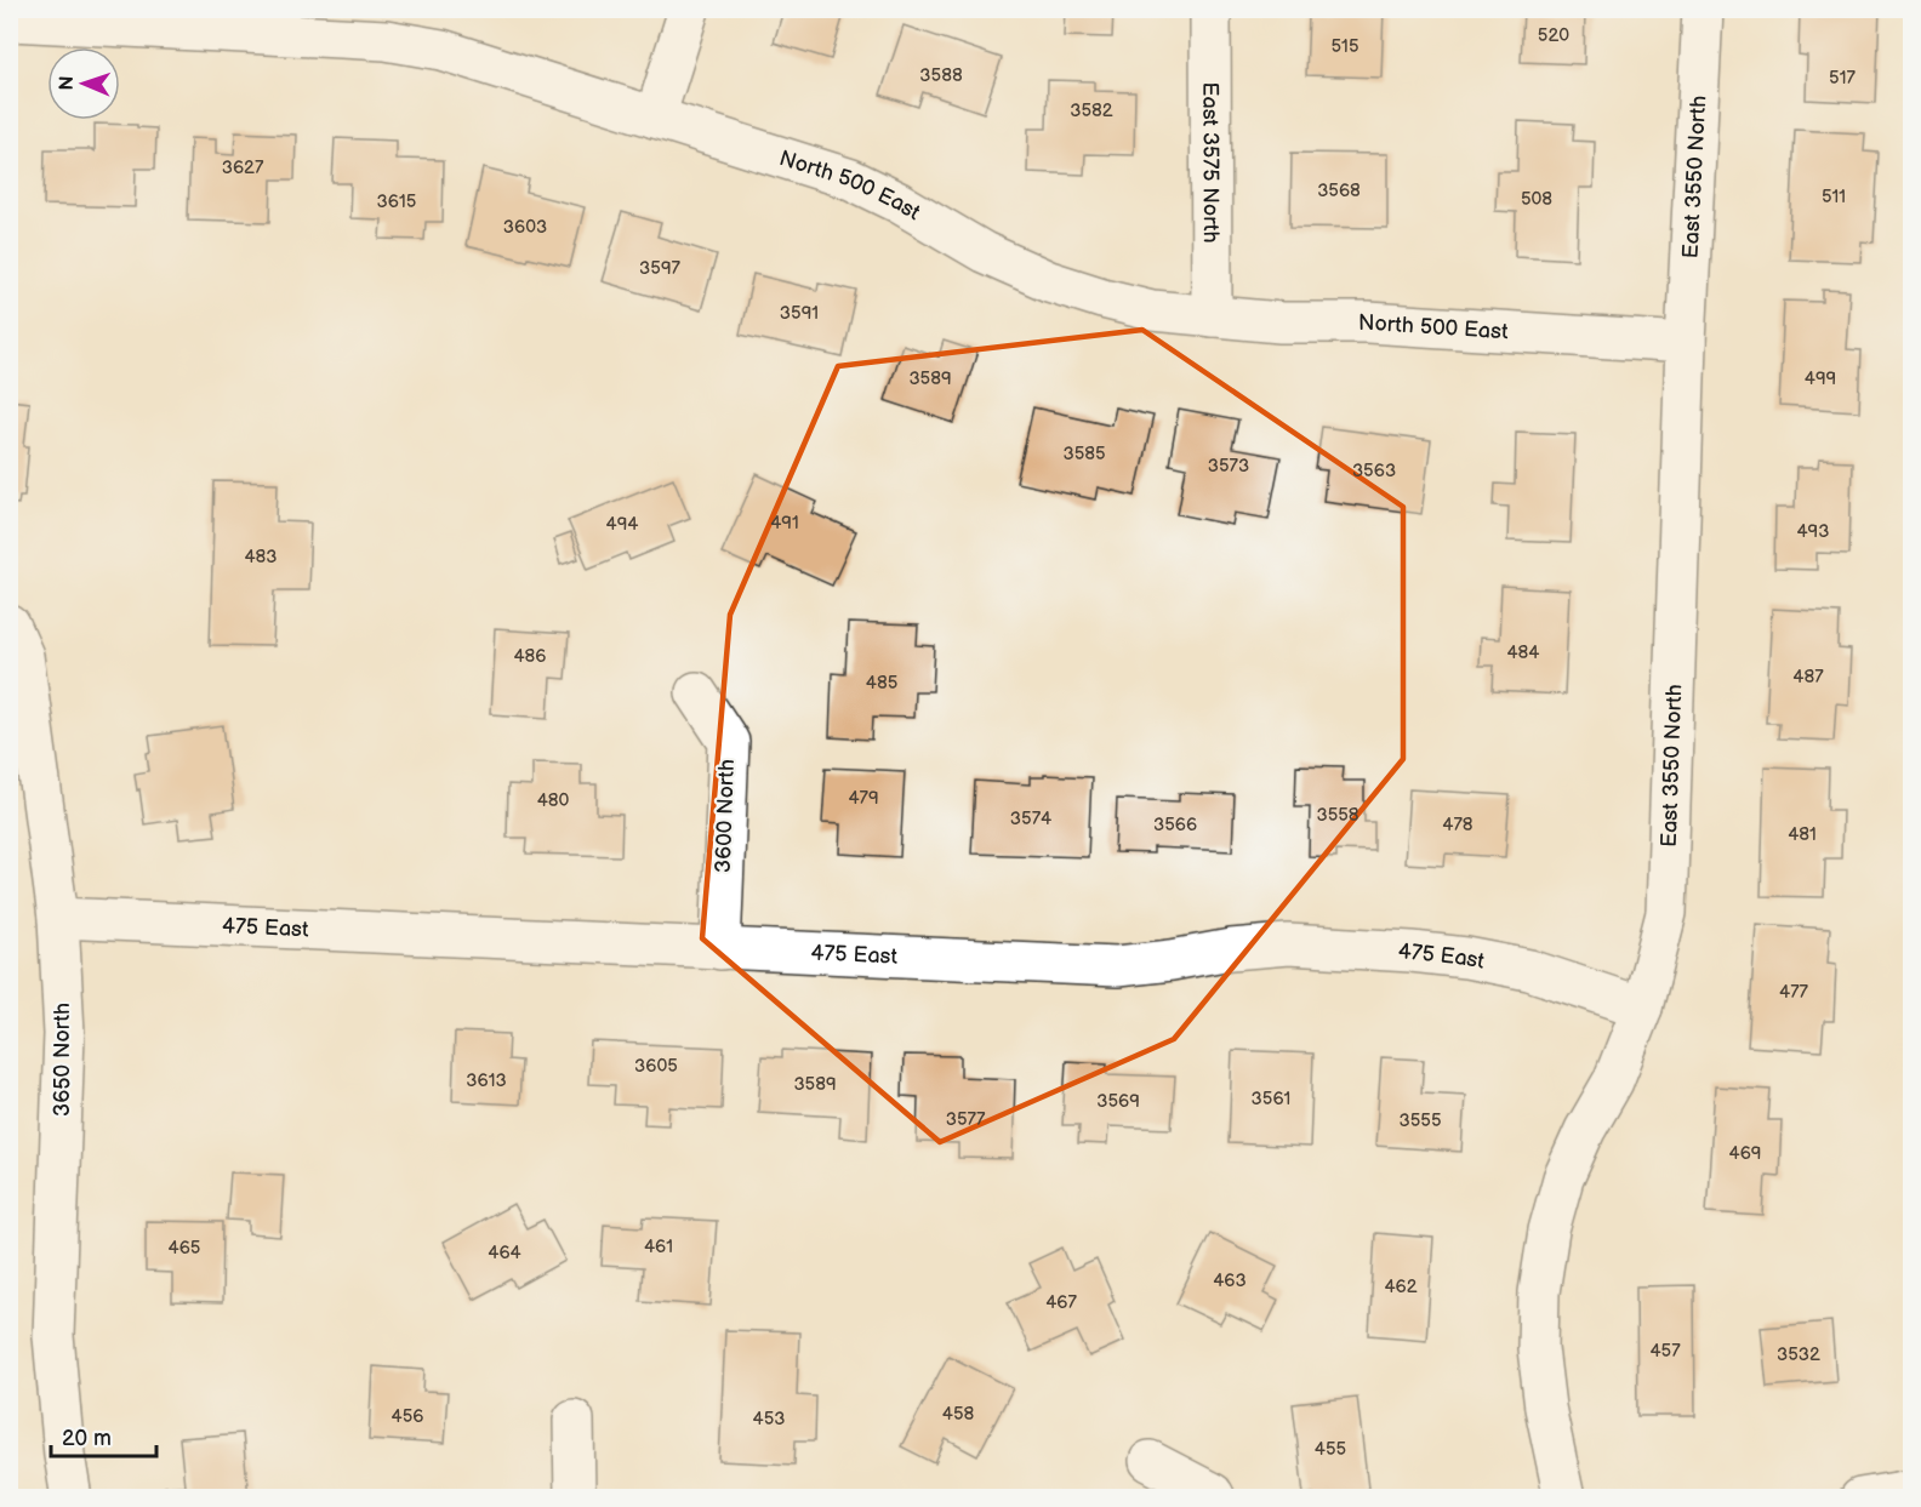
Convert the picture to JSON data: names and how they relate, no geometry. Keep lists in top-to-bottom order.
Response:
{
  "streets": {
    "street": [
      "East 3575 North",
      "East 3550 North",
      "North 500 East",
      "3600 North",
      "475 East",
      "3650 North"
    ]
  },
  "crossings": [
    ["East 3575 North", "North 500 East"],
    ["East 3550 North", "North 500 East"],
    ["East 3550 North", "475 East"],
    ["3600 North", "475 East"],
    ["475 East", "3650 North"]
  ],
  "house_numbers": [
    "520",
    "515",
    "3588",
    "517",
    "3582",
    "3627",
    "3568",
    "511",
    "508",
    "3615",
    "3603",
    "3597",
    "3591",
    "3589",
    "499",
    "3585",
    "3573",
    "3563",
    "491",
    "494",
    "493",
    "483",
    "484",
    "486",
    "487",
    "485",
    "479",
    "480",
    "3558",
    "3574",
    "3566",
    "478",
    "481",
    "477",
    "3605",
    "3613",
    "3589",
    "3561",
    "3569",
    "3577",
    "3555",
    "469",
    "461",
    "465",
    "464",
    "463",
    "462",
    "467",
    "457",
    "3532",
    "458",
    "456",
    "453",
    "455"
  ],
  "scale_bar": "20 m",
  "north": "left"
}
